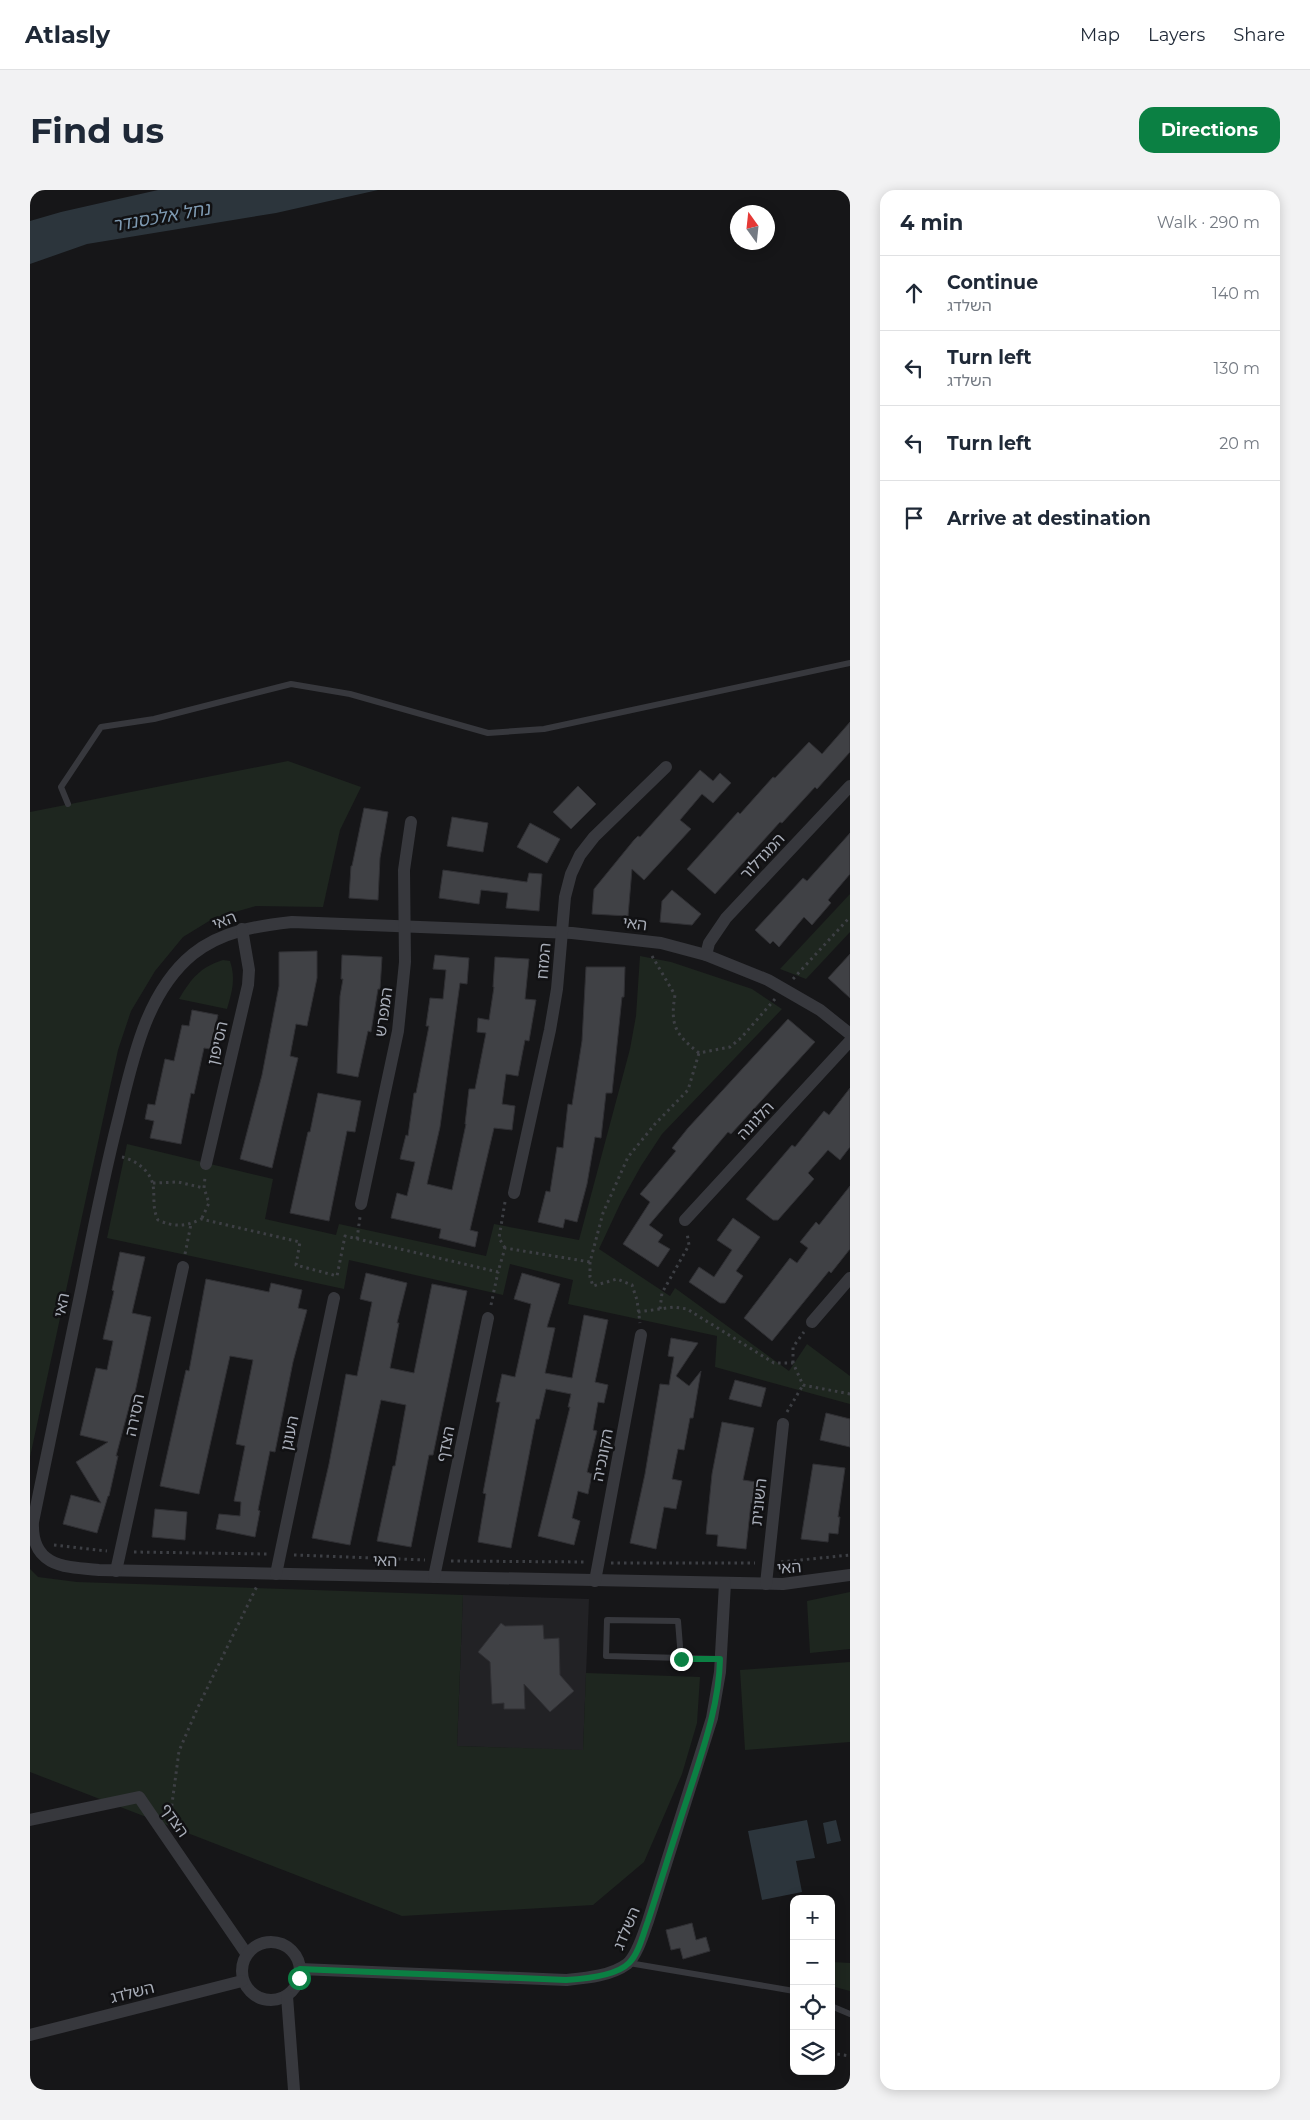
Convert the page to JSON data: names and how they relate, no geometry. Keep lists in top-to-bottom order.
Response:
{
  "streets": {
    "street": [
      "המגדלור",
      "האי",
      "המזח",
      "המפרש",
      "הסיפון",
      "הלגונה",
      "הסירה",
      "העוגן",
      "הצדף",
      "הקונכיה",
      "השונית",
      "השלדג"
    ]
  },
  "crossings": [
    ["המגדלור", "האי"],
    ["האי", "המזח"],
    ["האי", "המפרש"],
    ["האי", "הסיפון"],
    ["האי", "הסירה"],
    ["האי", "העוגן"],
    ["האי", "הצדף"],
    ["האי", "הקונכיה"],
    ["האי", "השונית"],
    ["האי", "השלדג"],
    ["הצדף", "השלדג"]
  ],
  "water": ["נחל אלכסנדר"],
  "north": "top",
  "page": {
    "header": "Atlasly",
    "nav": ["Map", "Layers", "Share"],
    "buttons": "Directions",
    "title": "Find us",
    "heading": ["4 min", "Walk · 290 m"],
    "list": [
      ["Continue", "השלדג", "140 m"],
      ["Turn left", "השלדג", "130 m"],
      ["Turn left", "20 m"],
      "Arrive at destination"
    ],
    "map_buttons": ["+", "−"]
  }
}
